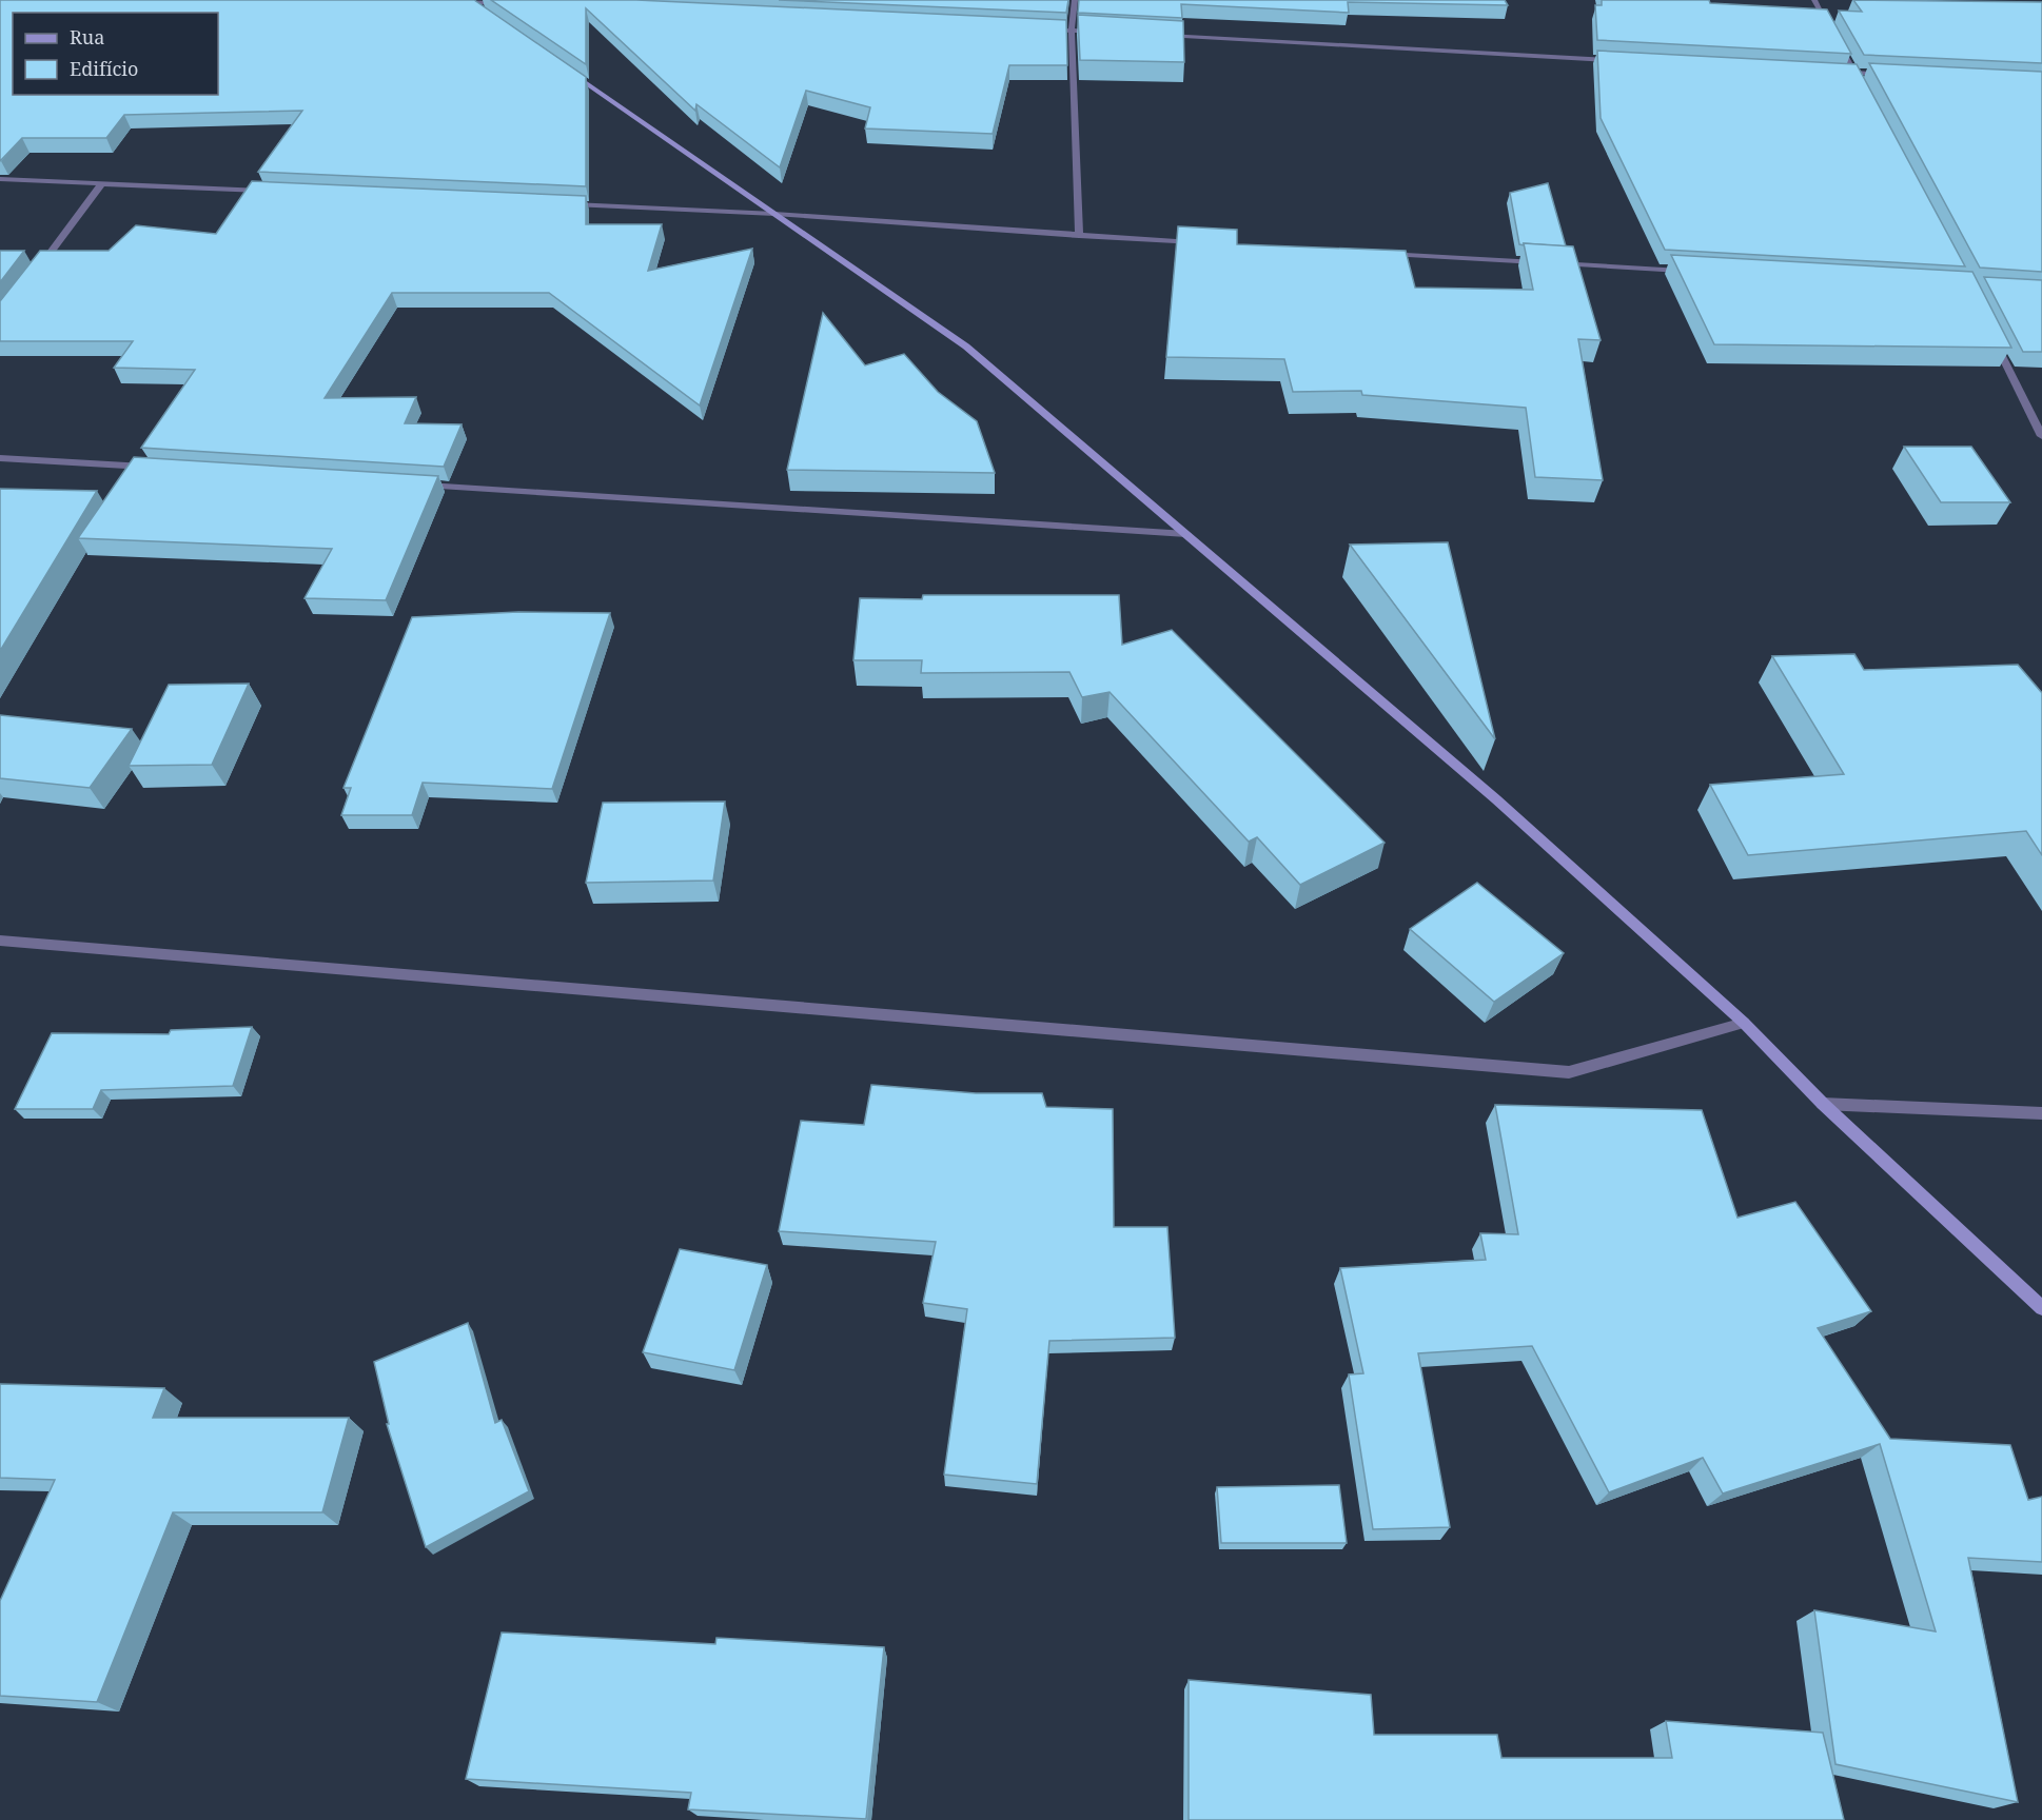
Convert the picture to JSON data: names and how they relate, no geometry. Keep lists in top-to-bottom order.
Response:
{
  "legend": ["Rua", "Edifício"]
}
